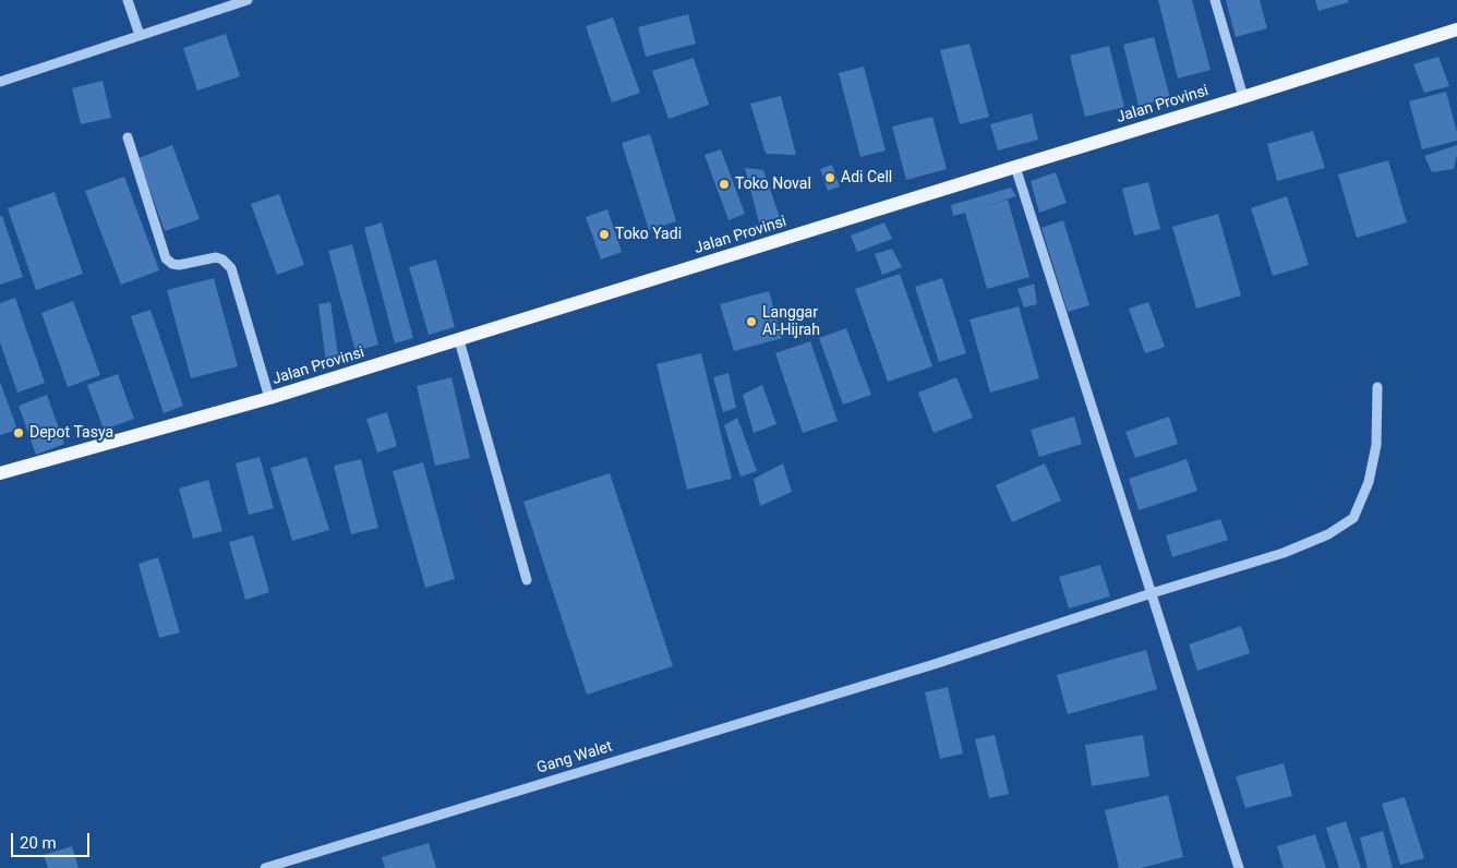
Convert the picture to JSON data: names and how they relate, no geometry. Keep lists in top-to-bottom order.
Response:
{
  "streets": {
    "main road": ["Jalan Provinsi"],
    "street": ["Gang Walet"]
  },
  "places": [
    "Adi Cell",
    "Toko Noval",
    "Toko Yadi",
    "Langgar Al-Hijrah",
    "Depot Tasya"
  ],
  "scale_bar": "20 m"
}
